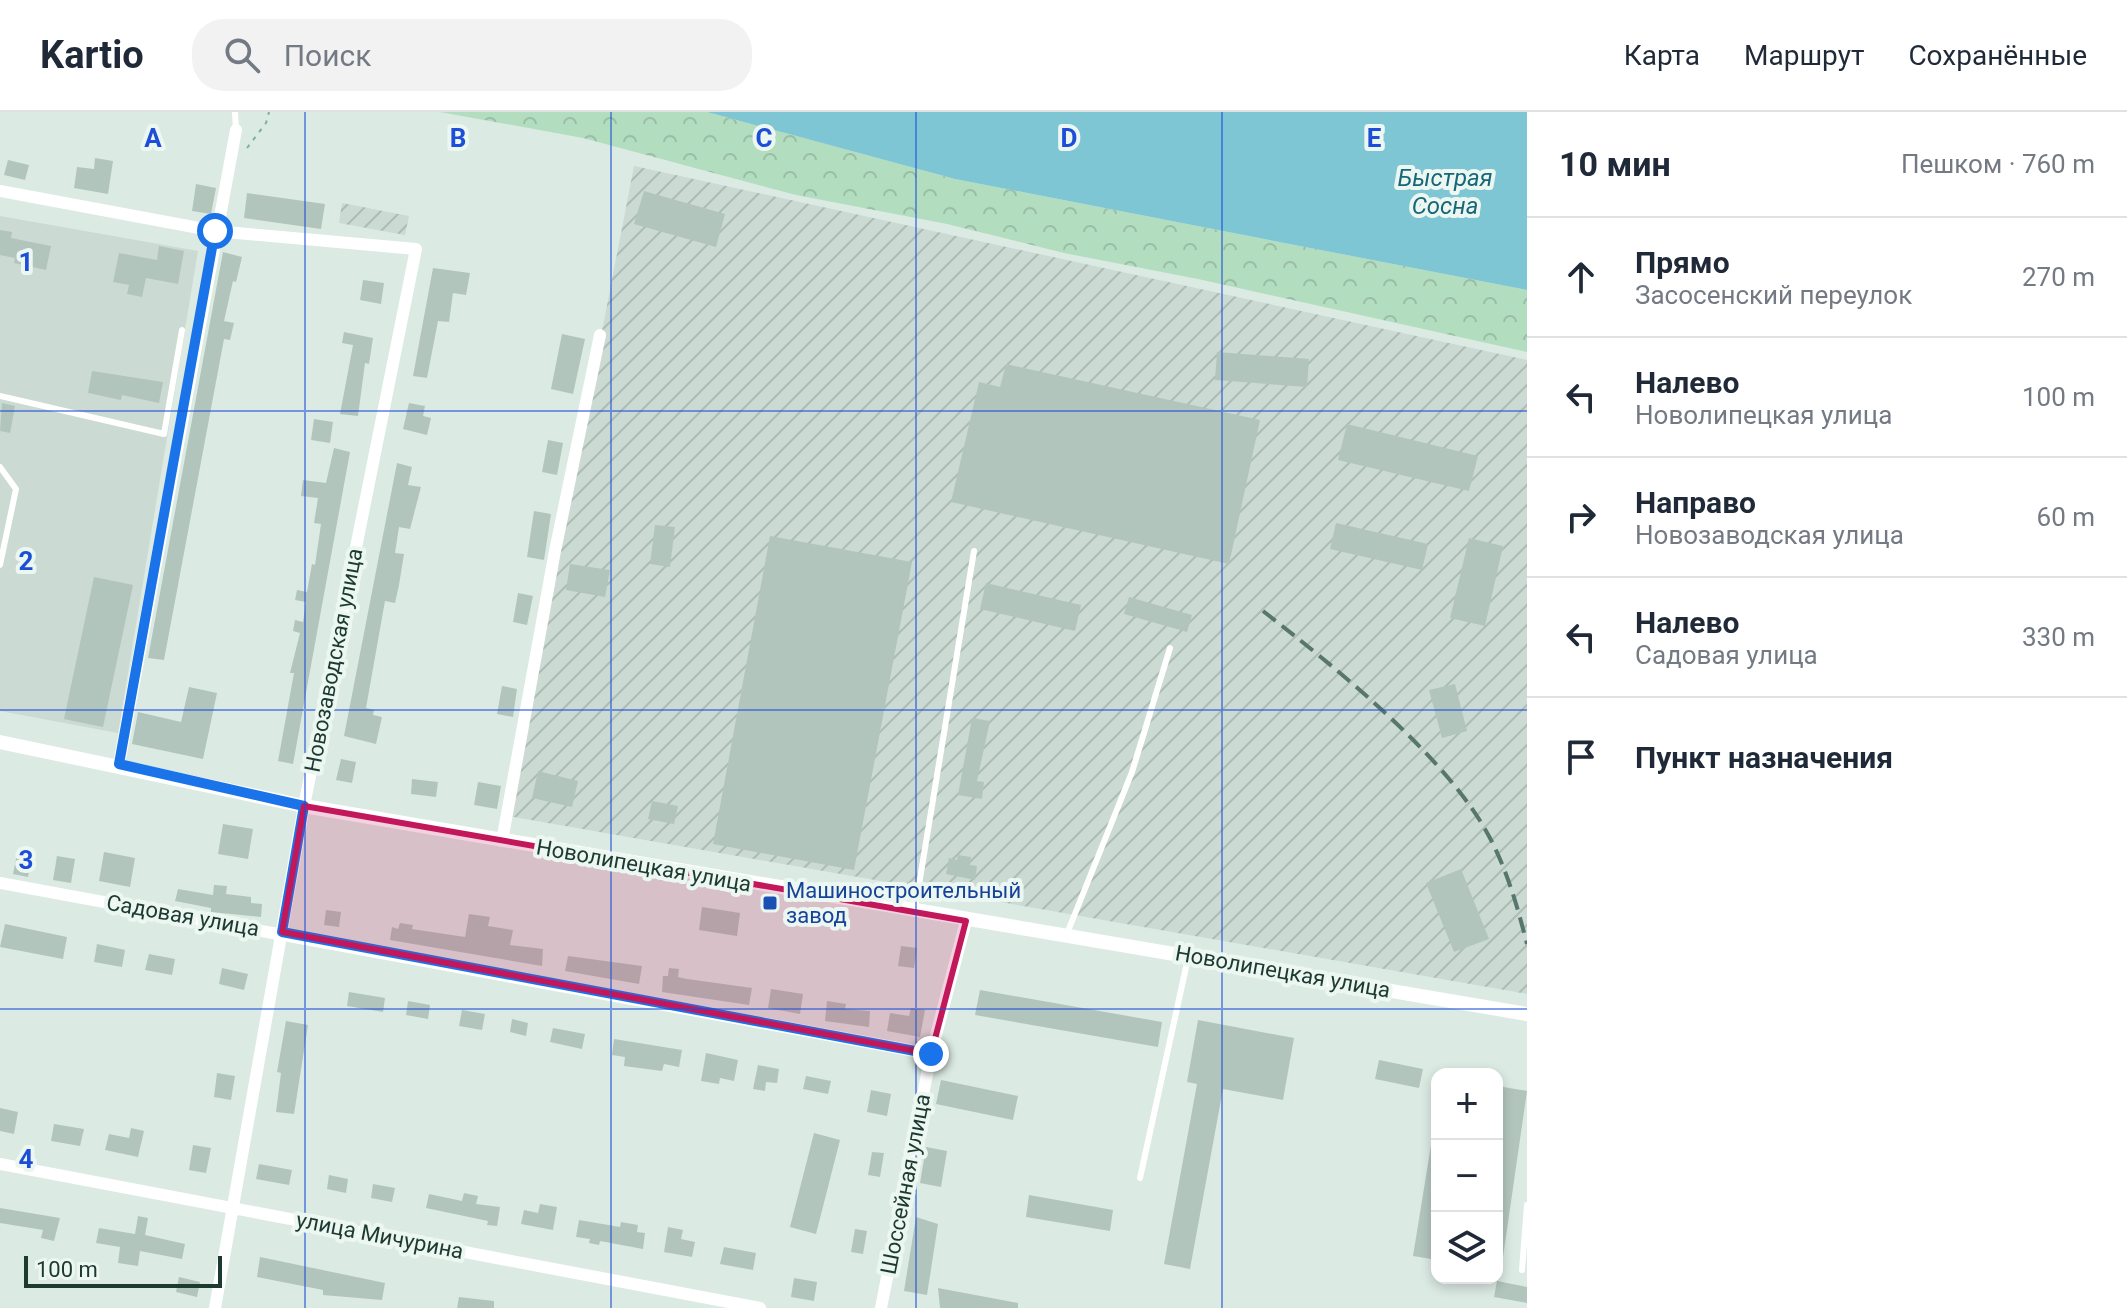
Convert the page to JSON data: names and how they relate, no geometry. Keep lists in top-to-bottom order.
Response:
{
  "streets": {
    "street": [
      "Новозаводская улица",
      "Новолипецкая улица",
      "Садовая улица",
      "Шоссейная улица",
      "улица Мичурина"
    ]
  },
  "crossings": [
    ["Новозаводская улица", "Новолипецкая улица"],
    ["Новозаводская улица", "Садовая улица"],
    ["Новозаводская улица", "улица Мичурина"],
    ["Новолипецкая улица", "Шоссейная улица"],
    ["Садовая улица", "Шоссейная улица"]
  ],
  "water": ["Быстрая Сосна"],
  "places": {
    "transit": ["Машиностроительный завод"]
  },
  "scale_bar": "100 m",
  "page": {
    "header": "Kartio",
    "search": "Поиск",
    "nav": ["Карта", "Маршрут", "Сохранённые"],
    "heading": ["10 мин", "Пешком · 760 m"],
    "list": [
      ["Прямо", "Засосенский переулок", "270 m"],
      ["Налево", "Новолипецкая улица", "100 m"],
      ["Направо", "Новозаводская улица", "60 m"],
      ["Налево", "Садовая улица", "330 m"],
      "Пункт назначения"
    ],
    "map_buttons": ["+", "−"],
    "scale": "100 m"
  },
  "grid": {
    "columns": [
      "A",
      "B",
      "C",
      "D",
      "E"
    ],
    "rows": [
      "1",
      "2",
      "3",
      "4"
    ]
  }
}
